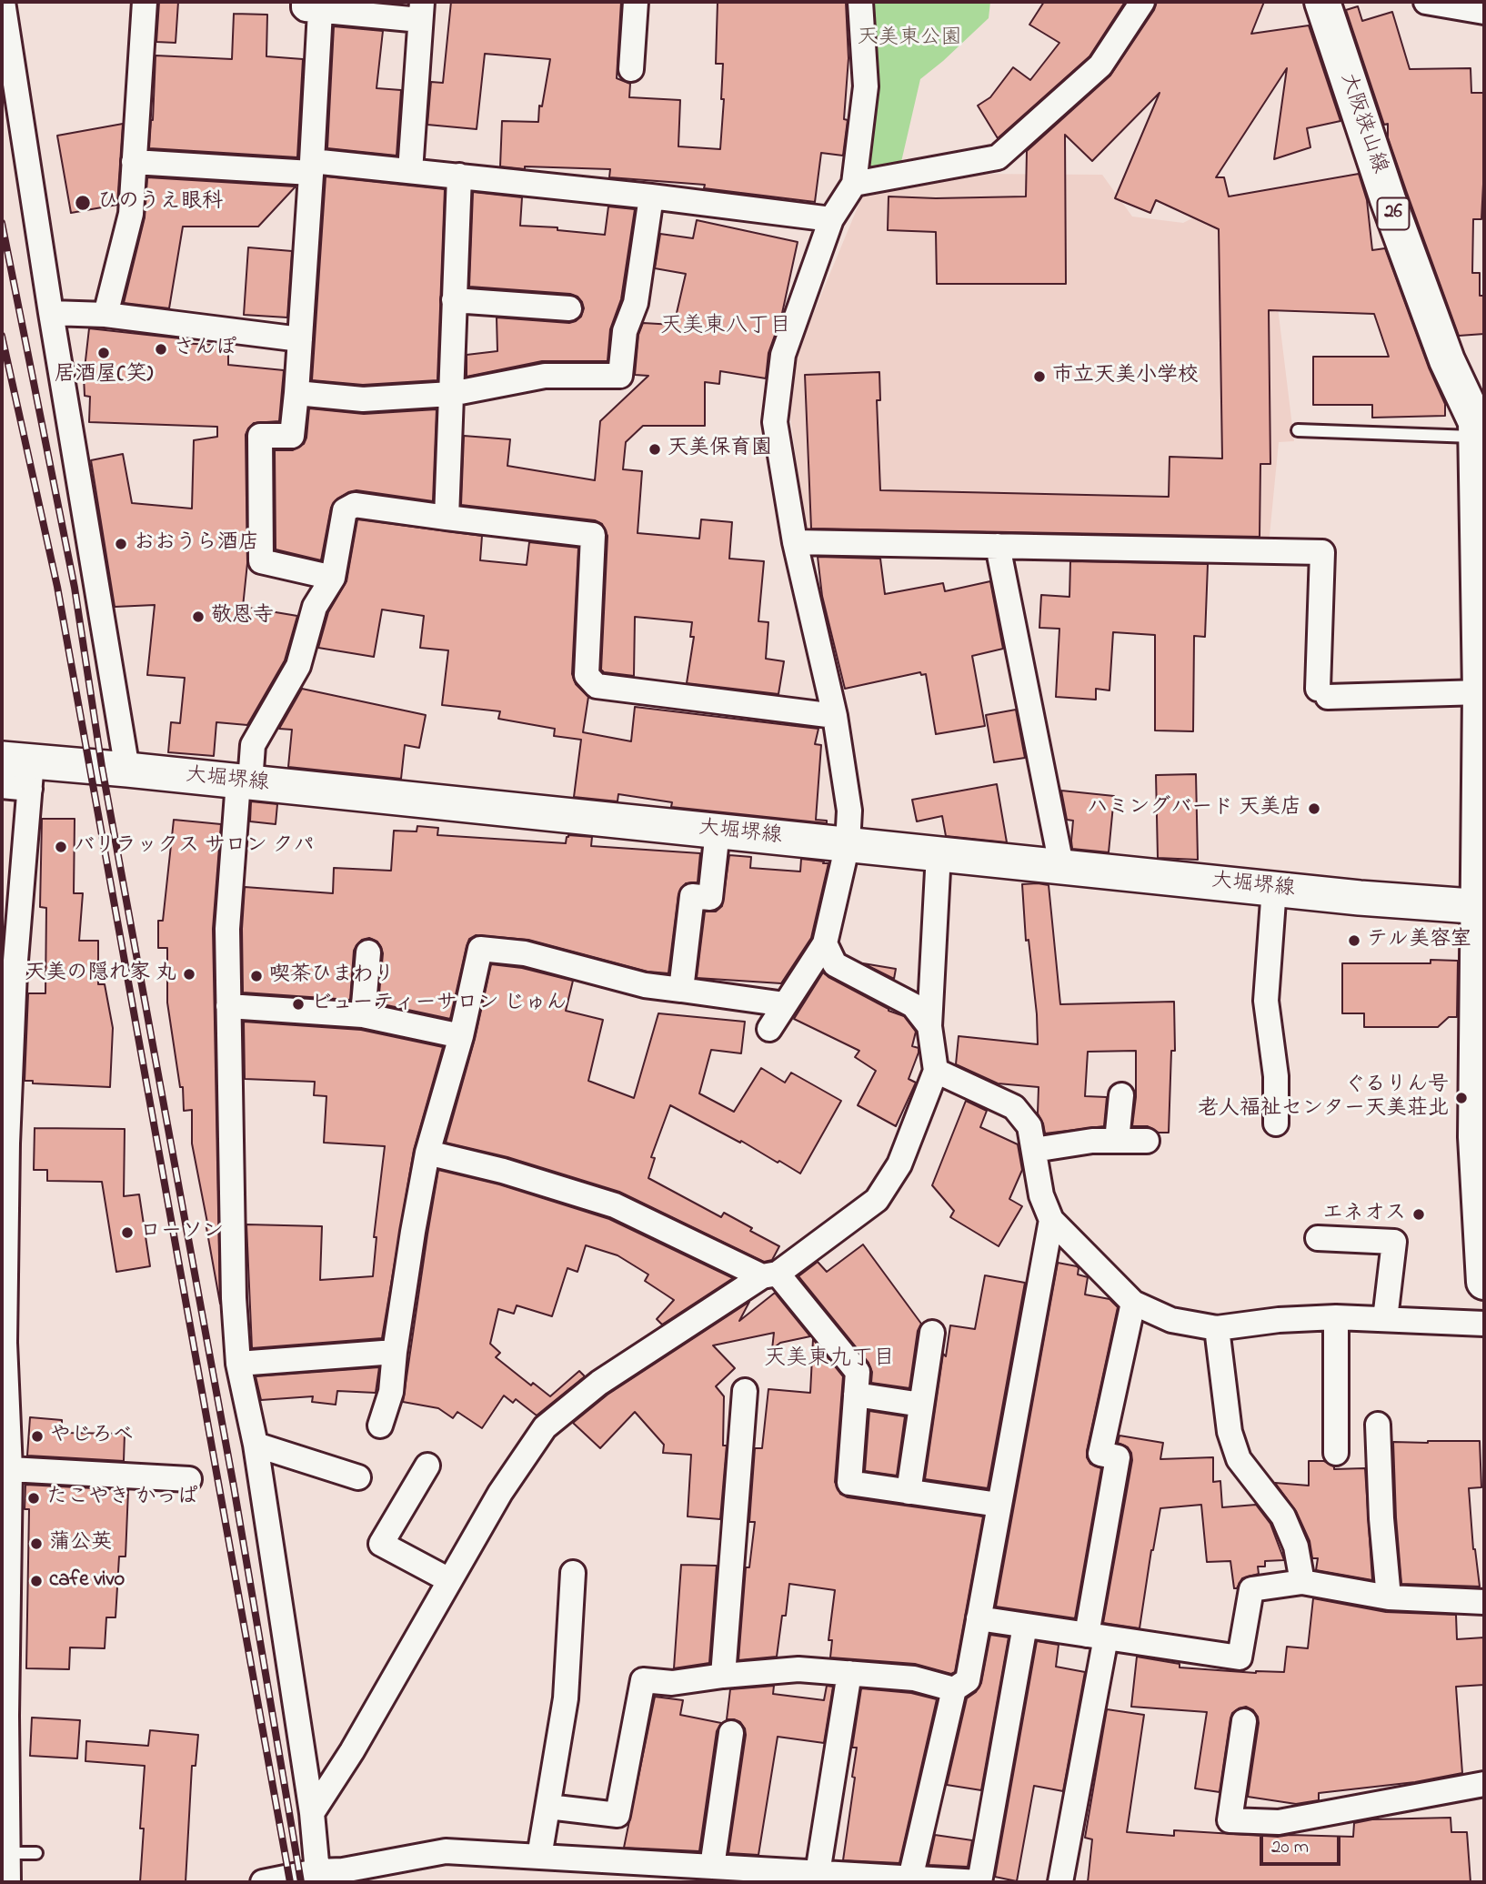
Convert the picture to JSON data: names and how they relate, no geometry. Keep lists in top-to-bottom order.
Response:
{
  "streets": {
    "main road": ["大阪狭山線", "26", "大堀堺線"]
  },
  "crossings": [
    ["大阪狭山線", "大堀堺線"]
  ],
  "districts": ["天美東八丁目", "天美東九丁目"],
  "parks": ["天美東公園"],
  "places": [
    "ひのうえ眼科",
    "さんぽ",
    "居酒屋(笑)",
    "市立天美小学校",
    "天美保育園",
    "おおうら酒店",
    "敬恩寺",
    "ハミングバード 天美店",
    "バリラックス サロン クパ",
    "テル美容室",
    "天美の隠れ家 丸",
    "喫茶ひまわり",
    "ビューティーサロン じゅん",
    "ぐるりん号 老人福祉センター天美荘北",
    "エネオス",
    "ローソン",
    "やじろべ",
    "たこやき かっぱ",
    "蒲公英",
    "cafe vivo"
  ],
  "scale_bar": "20 m"
}
